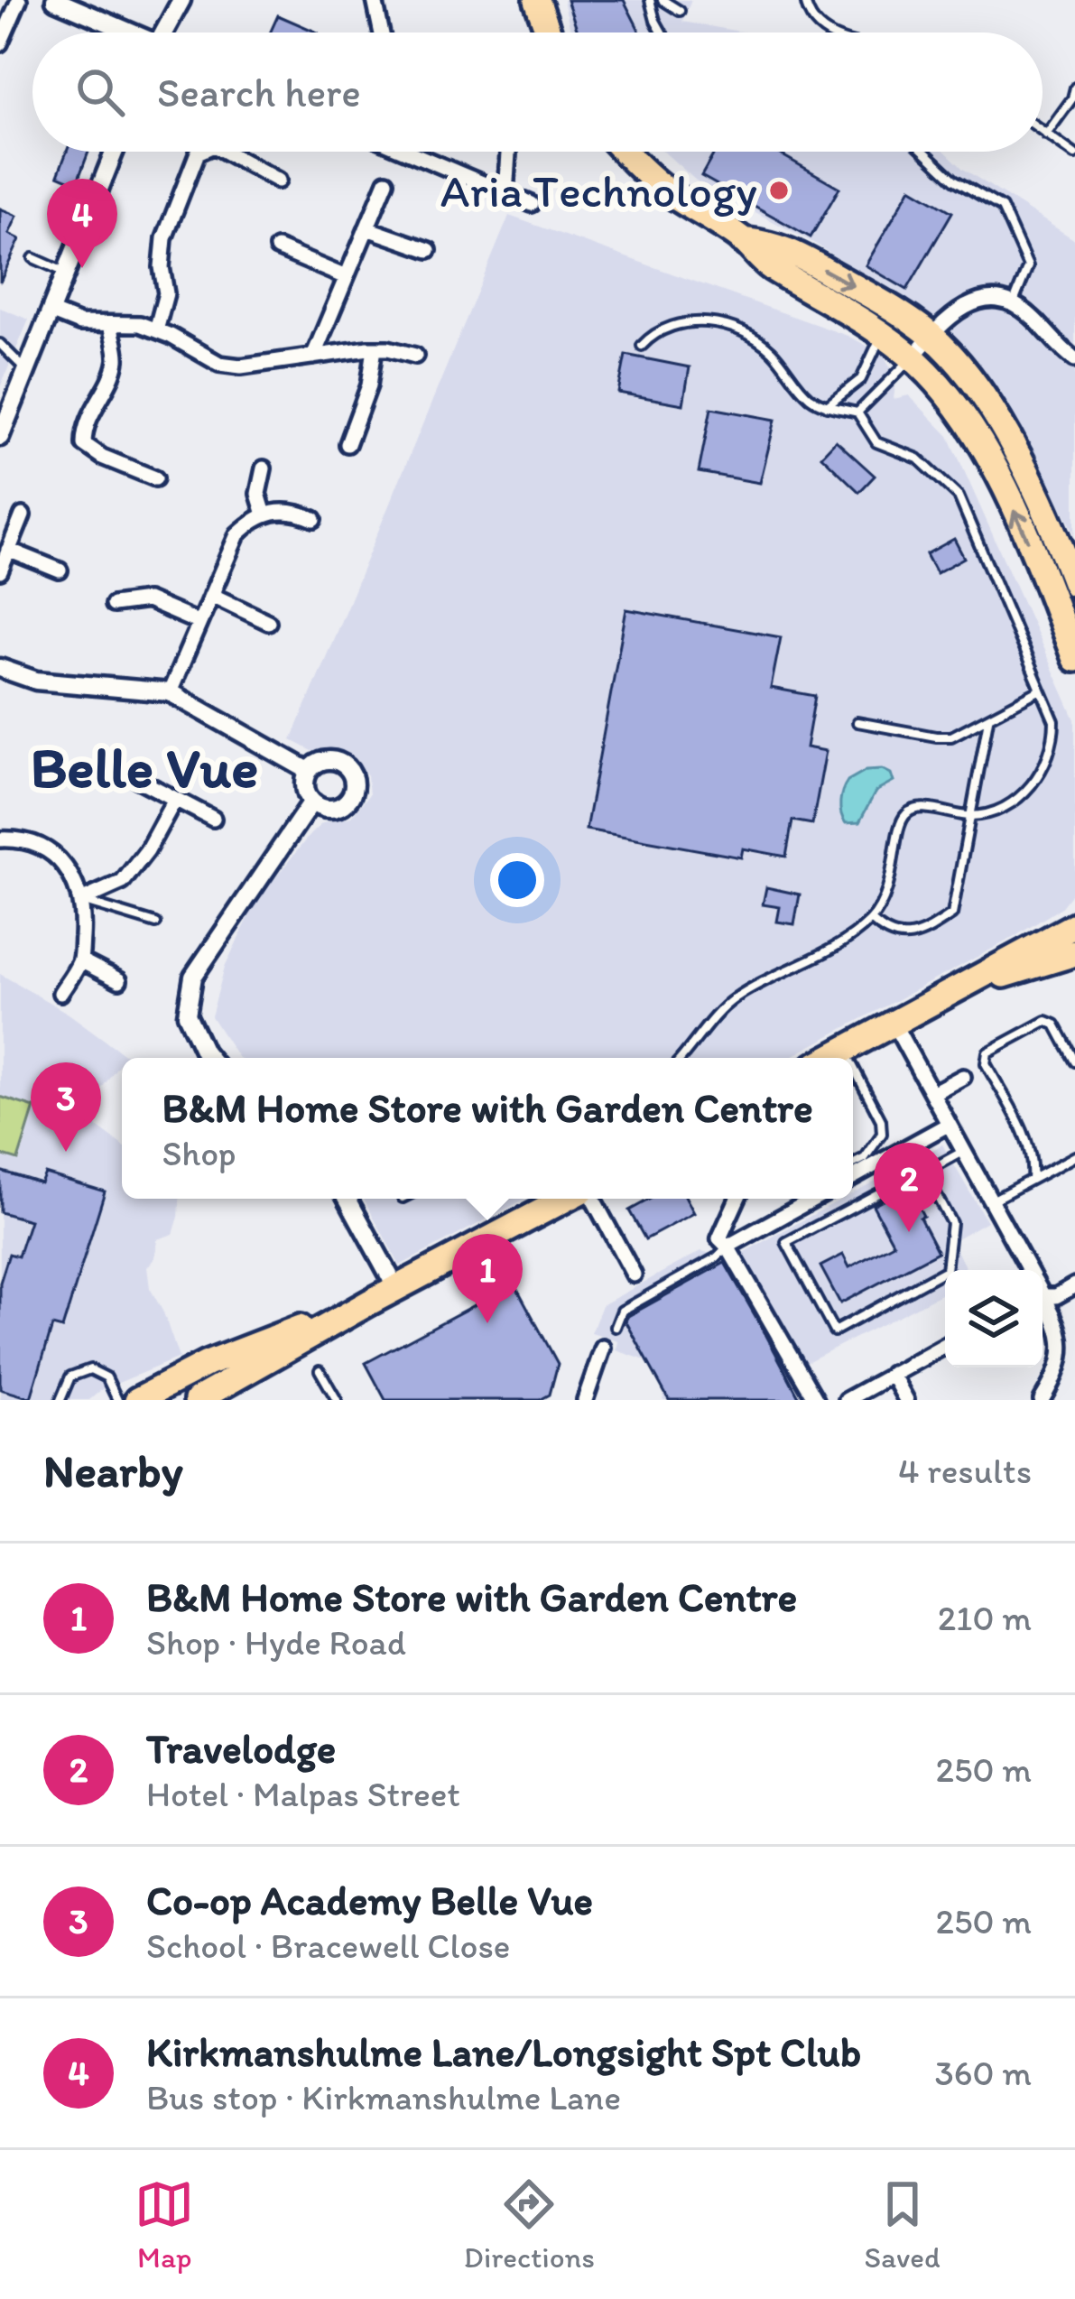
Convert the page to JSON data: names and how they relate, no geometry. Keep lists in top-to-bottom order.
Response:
{
  "districts": ["Belle Vue"],
  "places": ["Aria Technology"],
  "page": {
    "search": "Search here",
    "pins": [
      "4",
      "3",
      "2",
      "1"
    ],
    "popup": ["B&M Home Store with Garden Centre", "Shop"],
    "heading": ["Nearby", "4 results"],
    "list": [
      {
        "mark": "1",
        "name": "B&M Home Store with Garden Centre",
        "note": "Shop · Hyde Road",
        "value": "210 m"
      },
      {
        "mark": "2",
        "name": "Travelodge",
        "note": "Hotel · Malpas Street",
        "value": "250 m"
      },
      {
        "mark": "3",
        "name": "Co-op Academy Belle Vue",
        "note": "School · Bracewell Close",
        "value": "250 m"
      },
      {
        "mark": "4",
        "name": "Kirkmanshulme Lane/Longsight Spt Club",
        "note": "Bus stop · Kirkmanshulme Lane",
        "value": "360 m"
      }
    ],
    "nav": ["Map", "Directions", "Saved"]
  }
}
